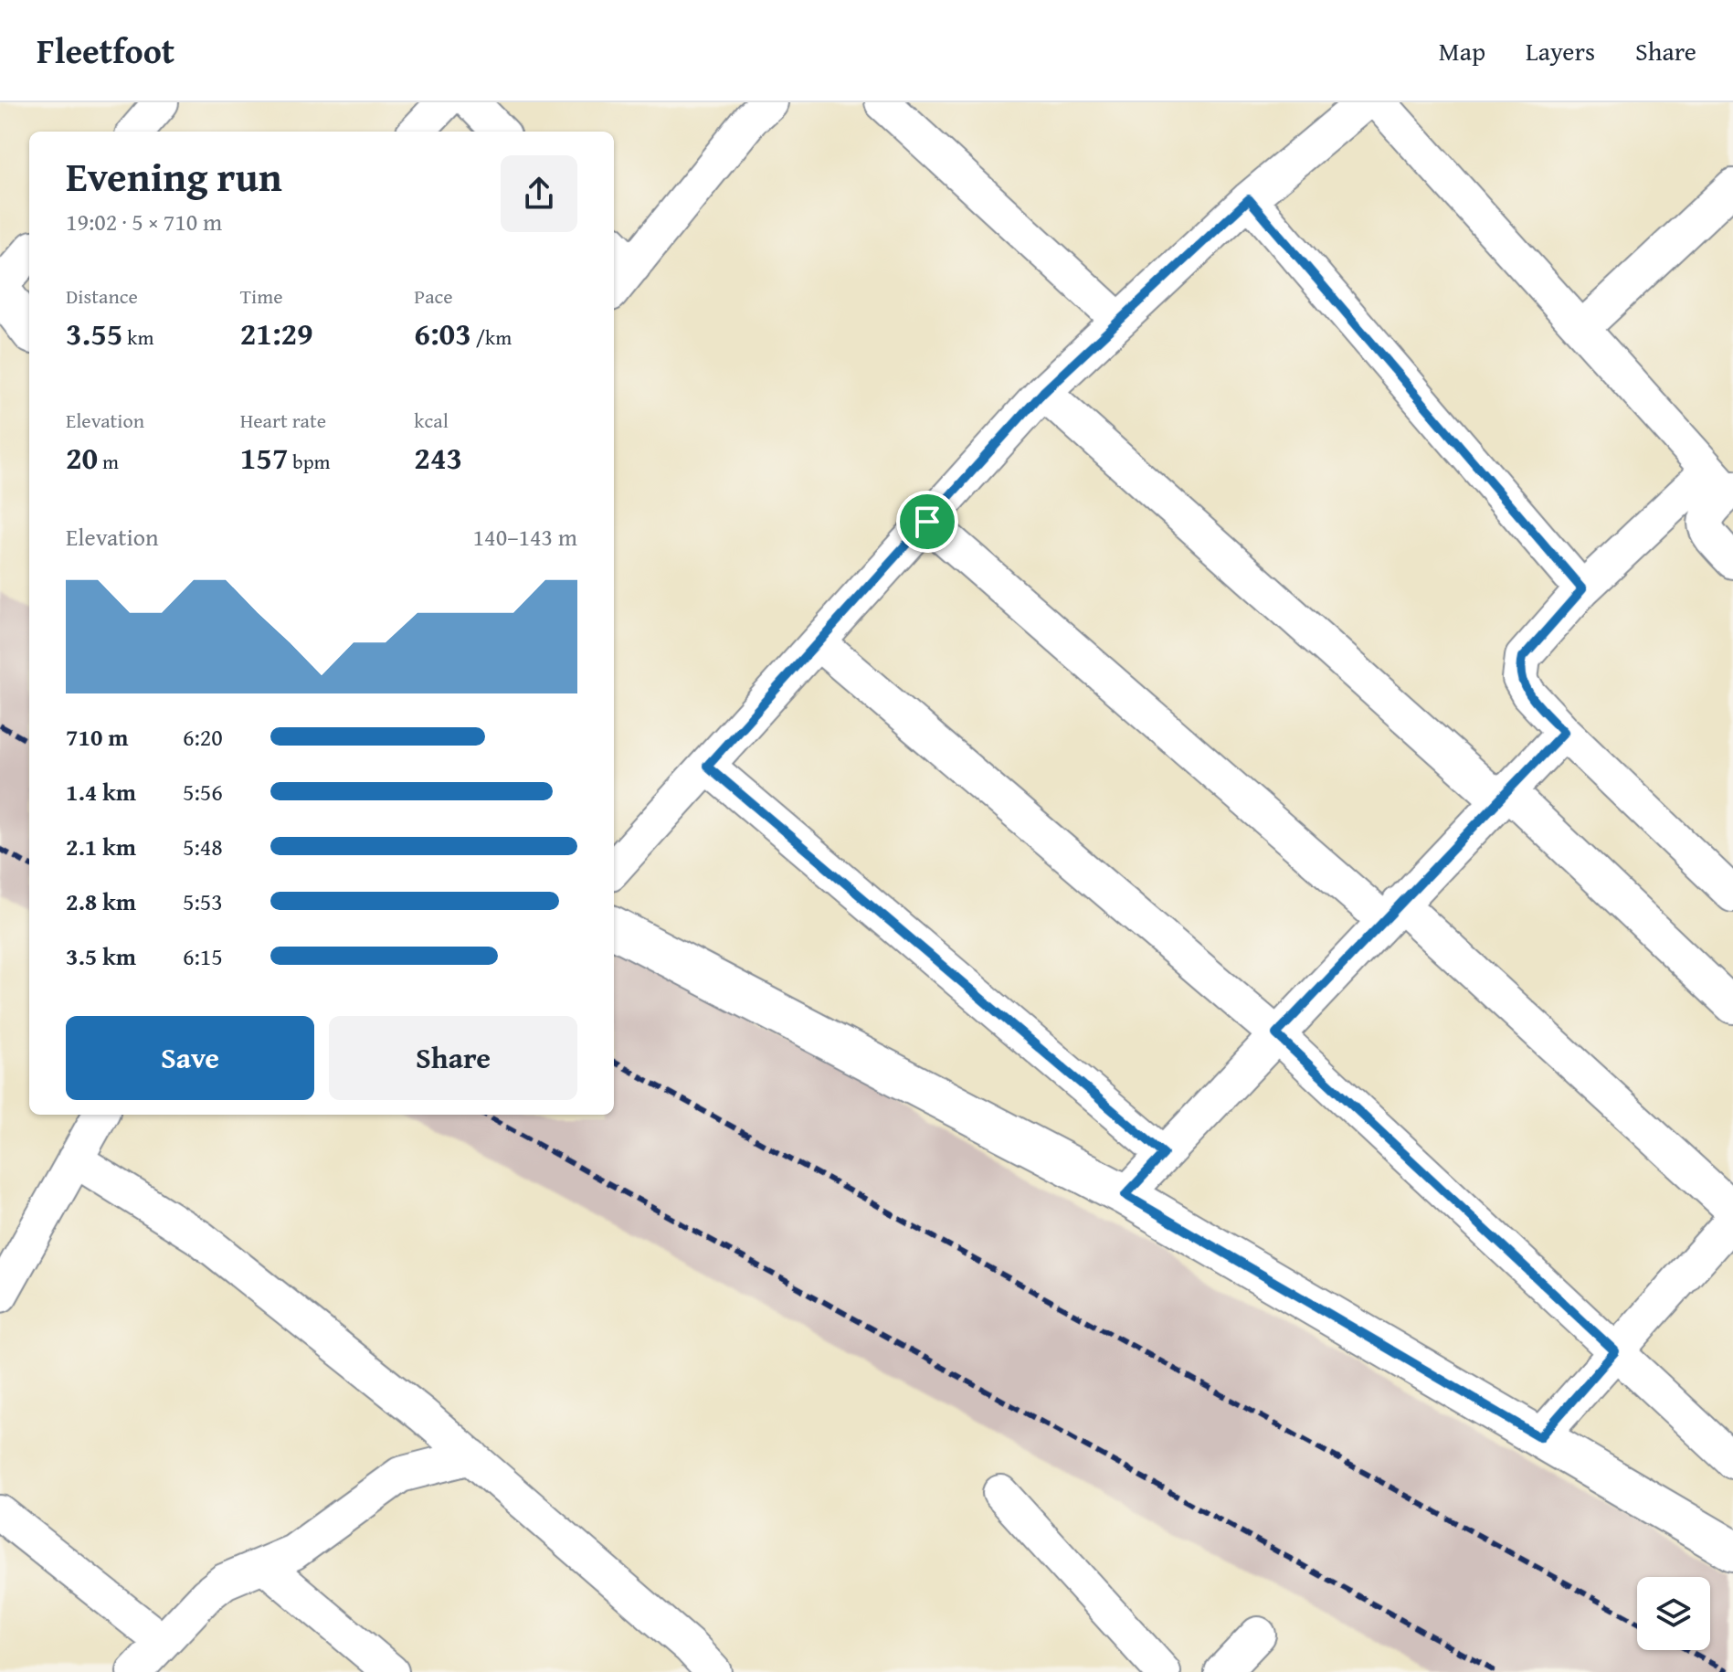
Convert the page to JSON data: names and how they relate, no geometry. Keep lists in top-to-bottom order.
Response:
{
  "page": {
    "header": "Fleetfoot",
    "nav": ["Map", "Layers", "Share"],
    "heading": ["Evening run", "19:02 · 5 × 710 m"],
    "stats": [
      ["Distance", "3.55 km"],
      ["Time", "21:29"],
      ["Pace", "6:03 /km"],
      ["Elevation", "20 m"],
      ["Heart rate", "157 bpm"],
      ["kcal", "243"]
    ],
    "chart": ["Elevation", "140–143 m"],
    "list": [
      {
        "name": "710 m",
        "note": "6:20"
      },
      {
        "name": "1.4 km",
        "note": "5:56"
      },
      {
        "name": "2.1 km",
        "note": "5:48"
      },
      {
        "name": "2.8 km",
        "note": "5:53"
      },
      {
        "name": "3.5 km",
        "note": "6:15"
      }
    ],
    "buttons": ["Save", "Share"]
  }
}
